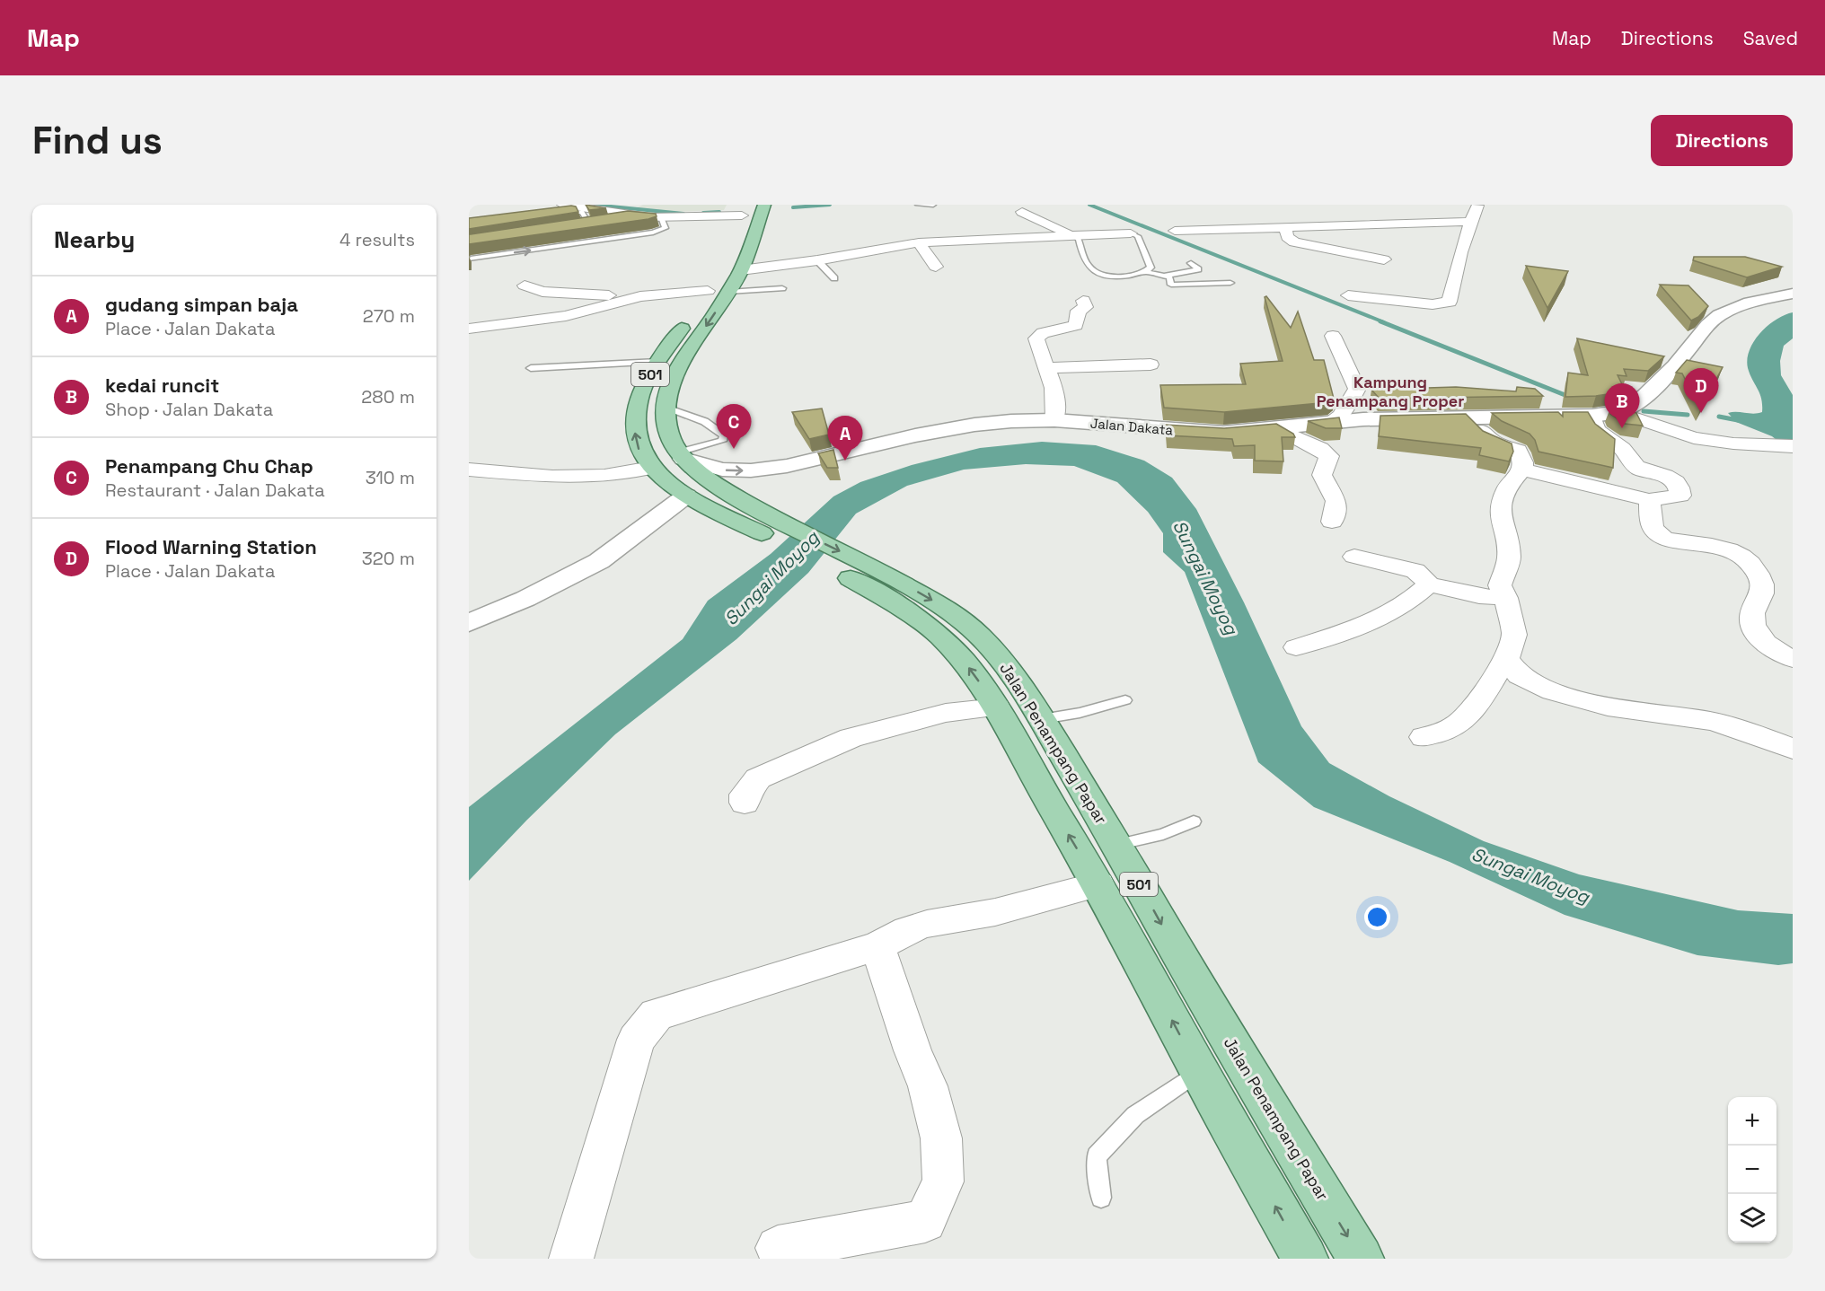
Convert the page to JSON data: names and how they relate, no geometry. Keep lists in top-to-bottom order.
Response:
{
  "streets": {
    "main road": ["501", "Jalan Penampang Papar"],
    "street": ["Jalan Dakata"]
  },
  "crossings": [
    ["501", "Jalan Dakata"],
    ["501", "Jalan Penampang Papar"],
    ["Jalan Dakata", "Jalan Penampang Papar"]
  ],
  "districts": ["Kampung Penampang Proper"],
  "water": ["Sungai Moyog"],
  "page": {
    "header": "Map",
    "nav": ["Map", "Directions", "Saved"],
    "buttons": "Directions",
    "title": "Find us",
    "heading": ["Nearby", "4 results"],
    "list": [
      {
        "mark": "A",
        "name": "gudang simpan baja",
        "note": "Place · Jalan Dakata",
        "value": "270 m"
      },
      {
        "mark": "B",
        "name": "kedai runcit",
        "note": "Shop · Jalan Dakata",
        "value": "280 m"
      },
      {
        "mark": "C",
        "name": "Penampang Chu Chap",
        "note": "Restaurant · Jalan Dakata",
        "value": "310 m"
      },
      {
        "mark": "D",
        "name": "Flood Warning Station",
        "note": "Place · Jalan Dakata",
        "value": "320 m"
      }
    ],
    "pins": [
      "D",
      "B",
      "C",
      "A"
    ],
    "map_buttons": ["+", "−"]
  }
}
